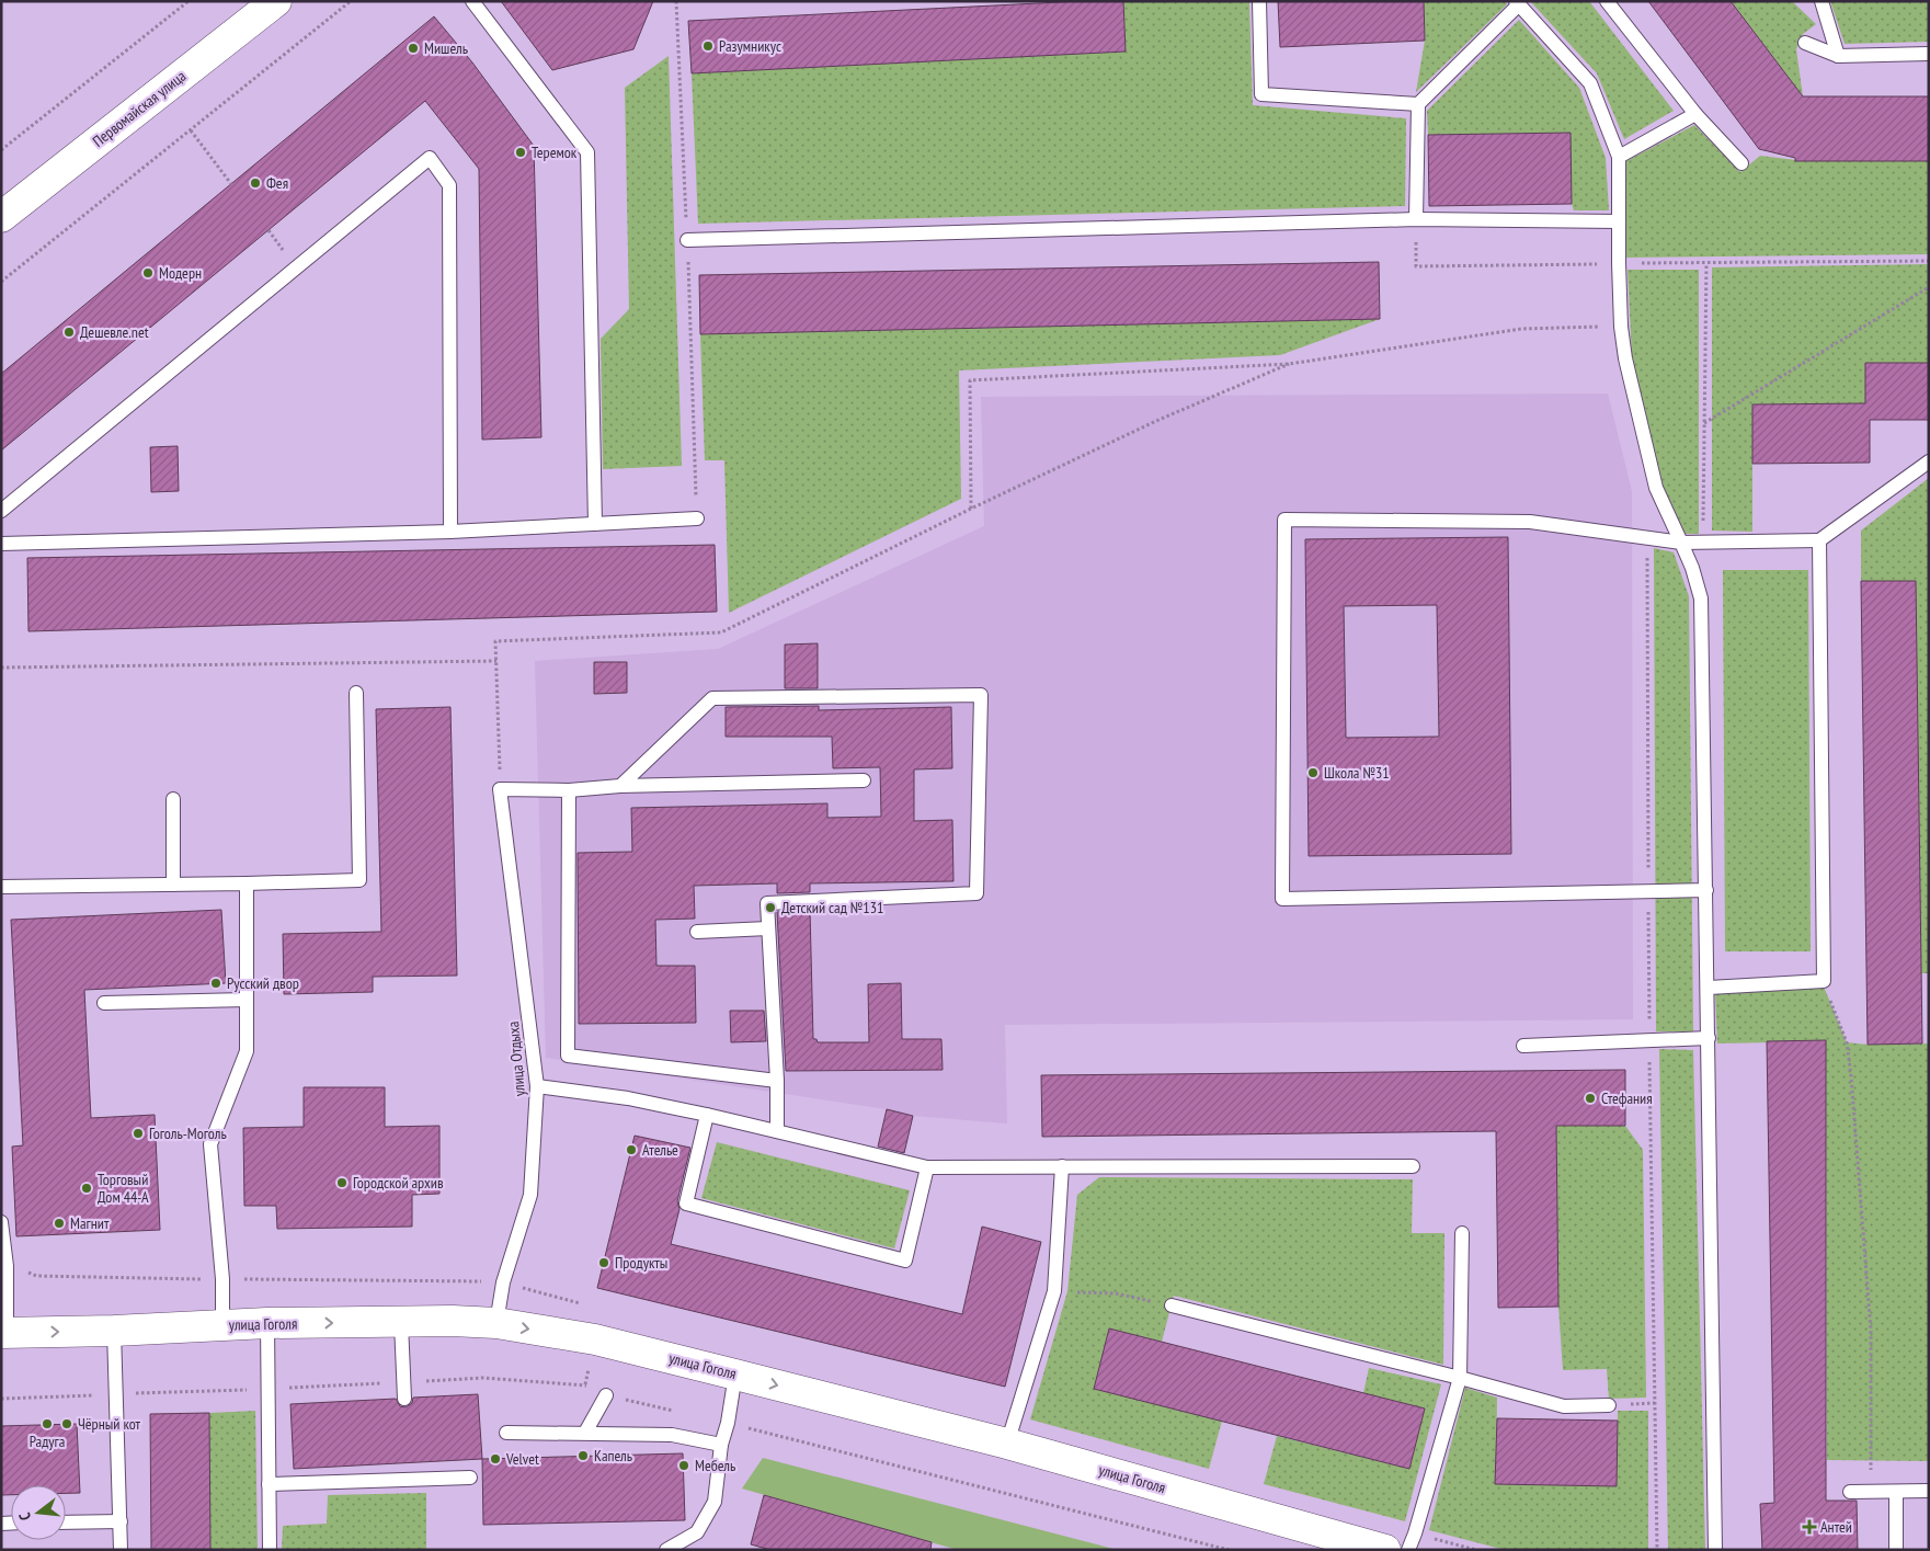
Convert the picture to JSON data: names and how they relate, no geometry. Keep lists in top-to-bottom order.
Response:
{
  "streets": {
    "street": ["Первомайская улица", "улица Гоголя"],
    "lane": ["улица Отдыха"]
  },
  "crossings": [
    ["улица Отдыха", "улица Гоголя"]
  ],
  "one_way": ["улица Гоголя"],
  "places": {
    "other": [
      "Разумникус",
      "Мишель",
      "Теремок",
      "Фея",
      "Модерн",
      "Дешевле.net",
      "Школа №31",
      "Детский сад №131",
      "Русский двор",
      "Стефания",
      "Гоголь-Моголь",
      "Ателье",
      "Городской архив",
      "Торговый Дом 44-А",
      "Магнит",
      "Продукты",
      "Радуга",
      "Чёрный кот",
      "Капель",
      "Velvet",
      "Мебель"
    ],
    "health": ["Антей"]
  },
  "north": "left"
}
